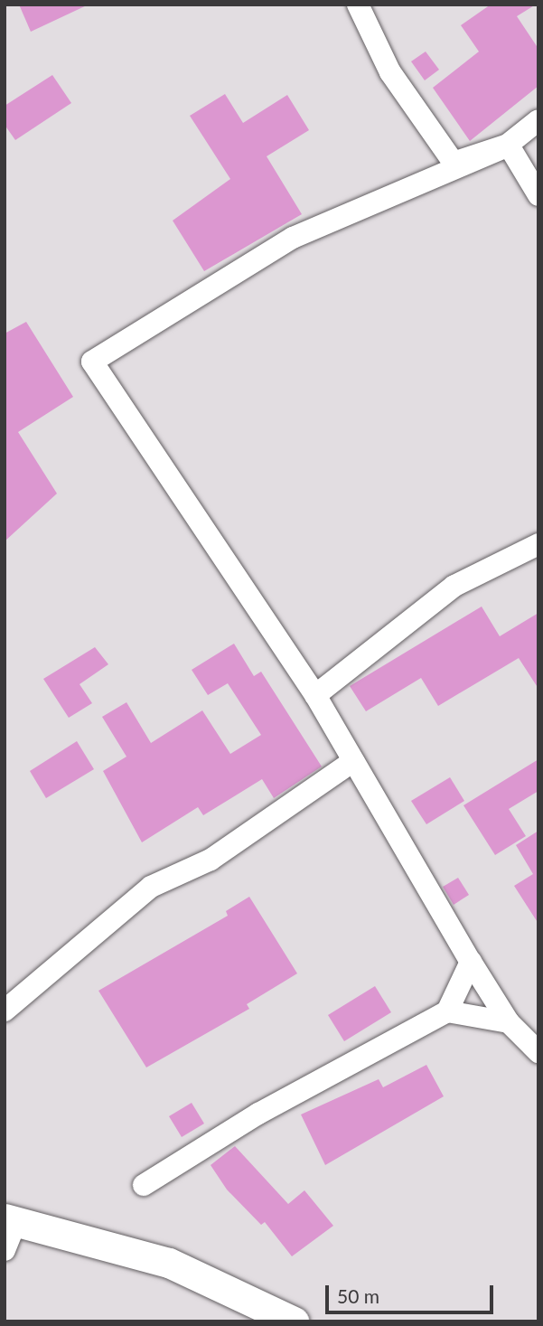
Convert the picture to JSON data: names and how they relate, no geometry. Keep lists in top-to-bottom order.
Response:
{
  "scale_bar": "50 m"
}
